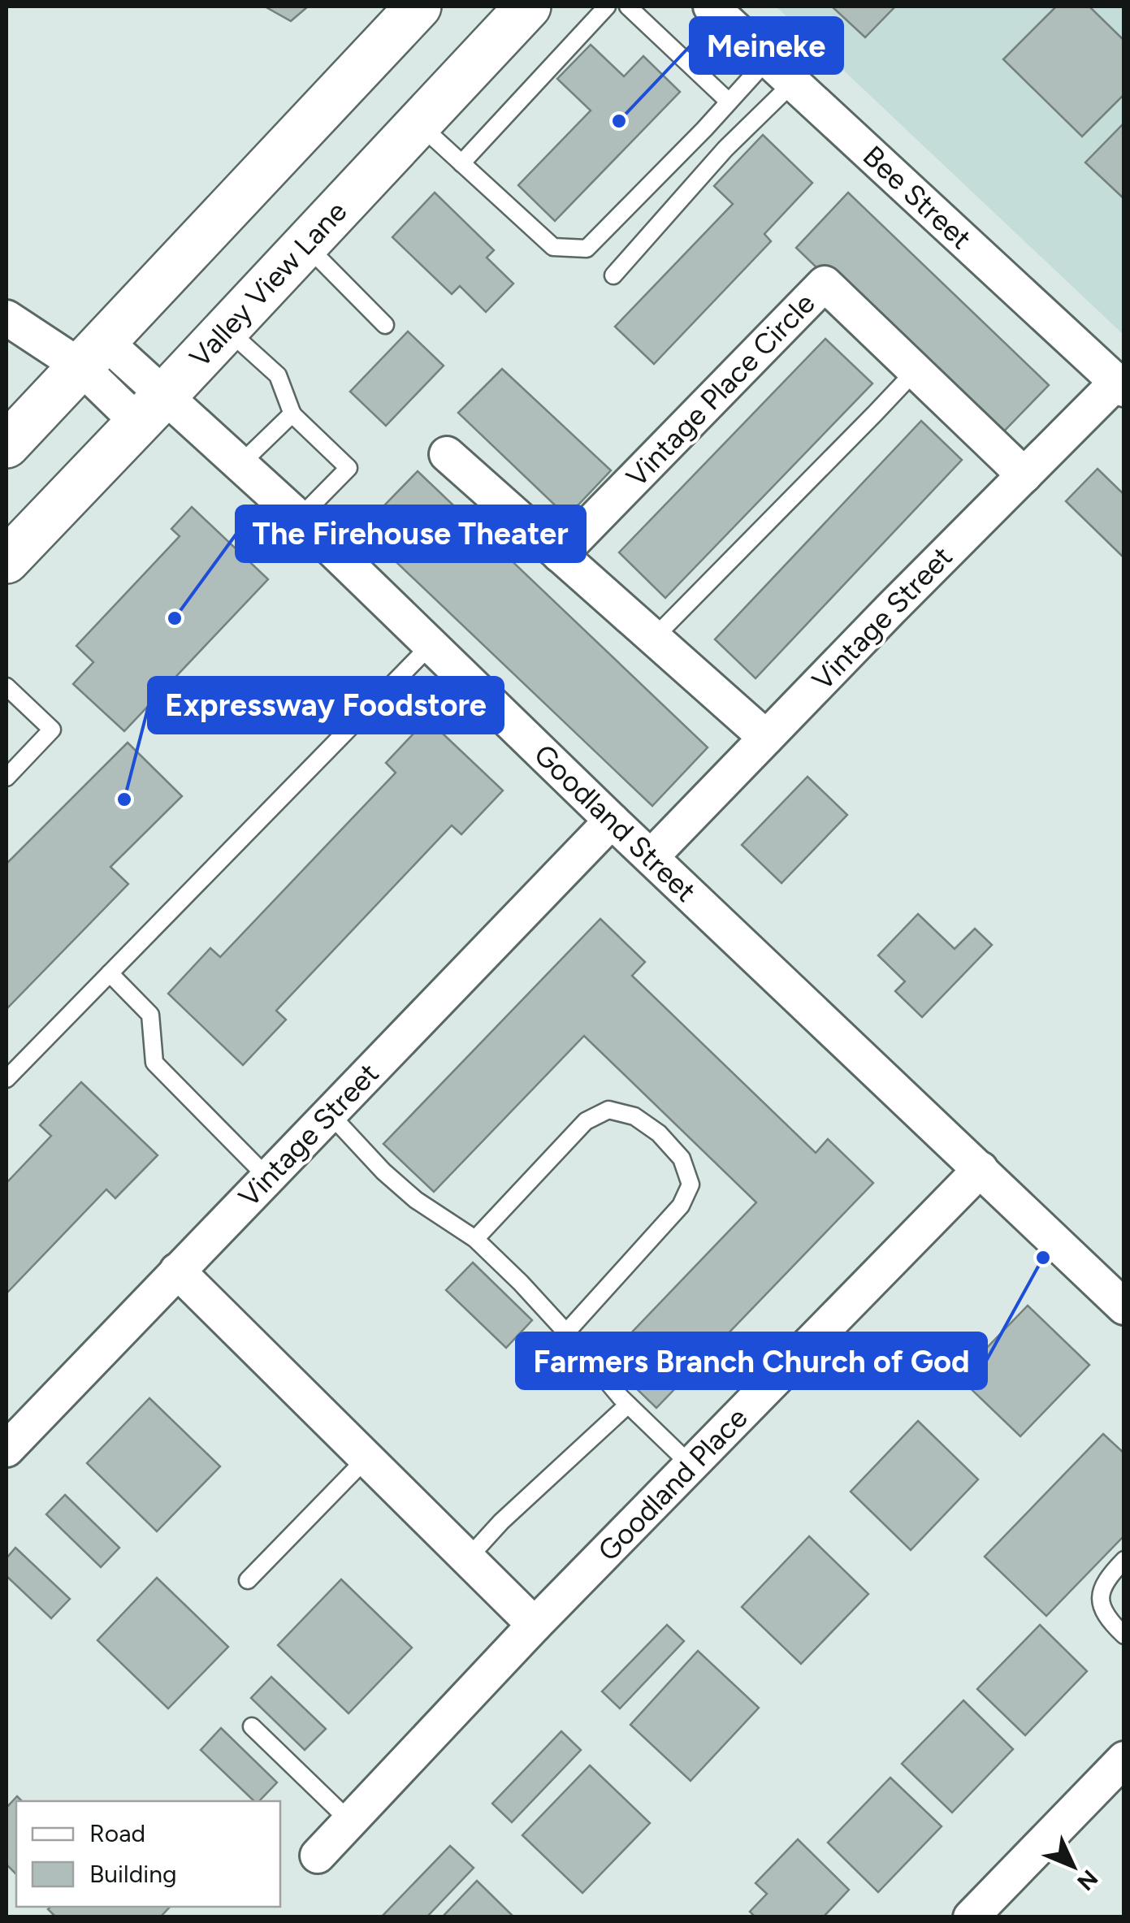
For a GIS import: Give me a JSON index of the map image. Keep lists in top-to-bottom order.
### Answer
{
  "streets": {
    "main road": ["Valley View Lane"],
    "street": [
      "Bee Street",
      "Vintage Place Circle",
      "Vintage Street",
      "Goodland Street",
      "Goodland Place"
    ]
  },
  "crossings": [
    ["Bee Street", "Vintage Street"],
    ["Valley View Lane", "Goodland Street"],
    ["Vintage Place Circle", "Vintage Street"],
    ["Vintage Street", "Goodland Street"],
    ["Goodland Street", "Goodland Place"]
  ],
  "places": [
    "Meineke",
    "The Firehouse Theater",
    "Expressway Foodstore",
    "Farmers Branch Church of God"
  ],
  "legend": ["Road", "Building"],
  "north": "bottom right"
}
